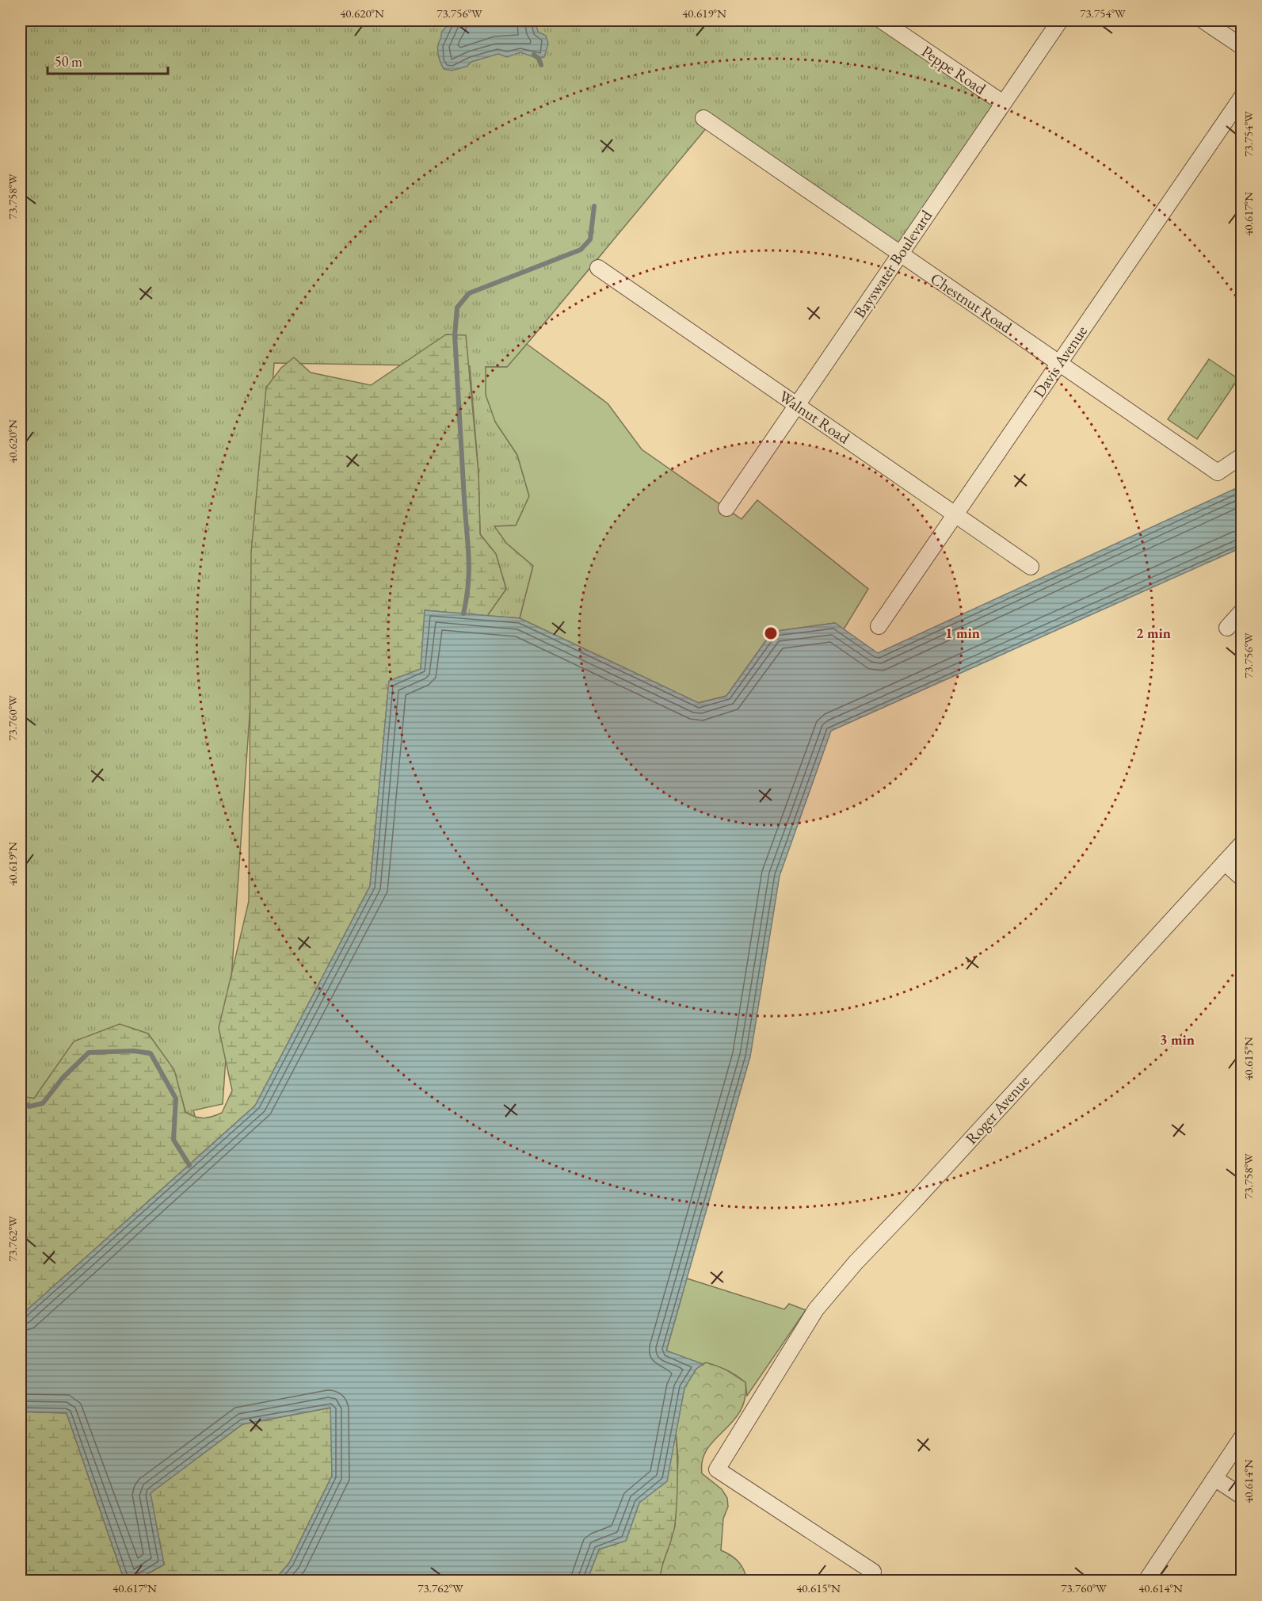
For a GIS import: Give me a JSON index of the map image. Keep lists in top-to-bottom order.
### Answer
{
  "streets": {
    "street": [
      "Peppe Road",
      "Bayswater Boulevard",
      "Chestnut Road",
      "Davis Avenue",
      "Walnut Road",
      "Roger Avenue"
    ]
  },
  "crossings": [
    ["Peppe Road", "Bayswater Boulevard"],
    ["Bayswater Boulevard", "Chestnut Road"],
    ["Bayswater Boulevard", "Walnut Road"],
    ["Chestnut Road", "Davis Avenue"],
    ["Davis Avenue", "Walnut Road"]
  ],
  "scale_bar": "50 m",
  "coordinates": [
    "40.620°N",
    "73.756°W",
    "40.619°N",
    "73.754°W",
    "73.758°W",
    "40.617°N",
    "73.760°W",
    "40.615°N",
    "73.762°W",
    "40.614°N"
  ],
  "rings": ["1 min", "2 min", "3 min"]
}
